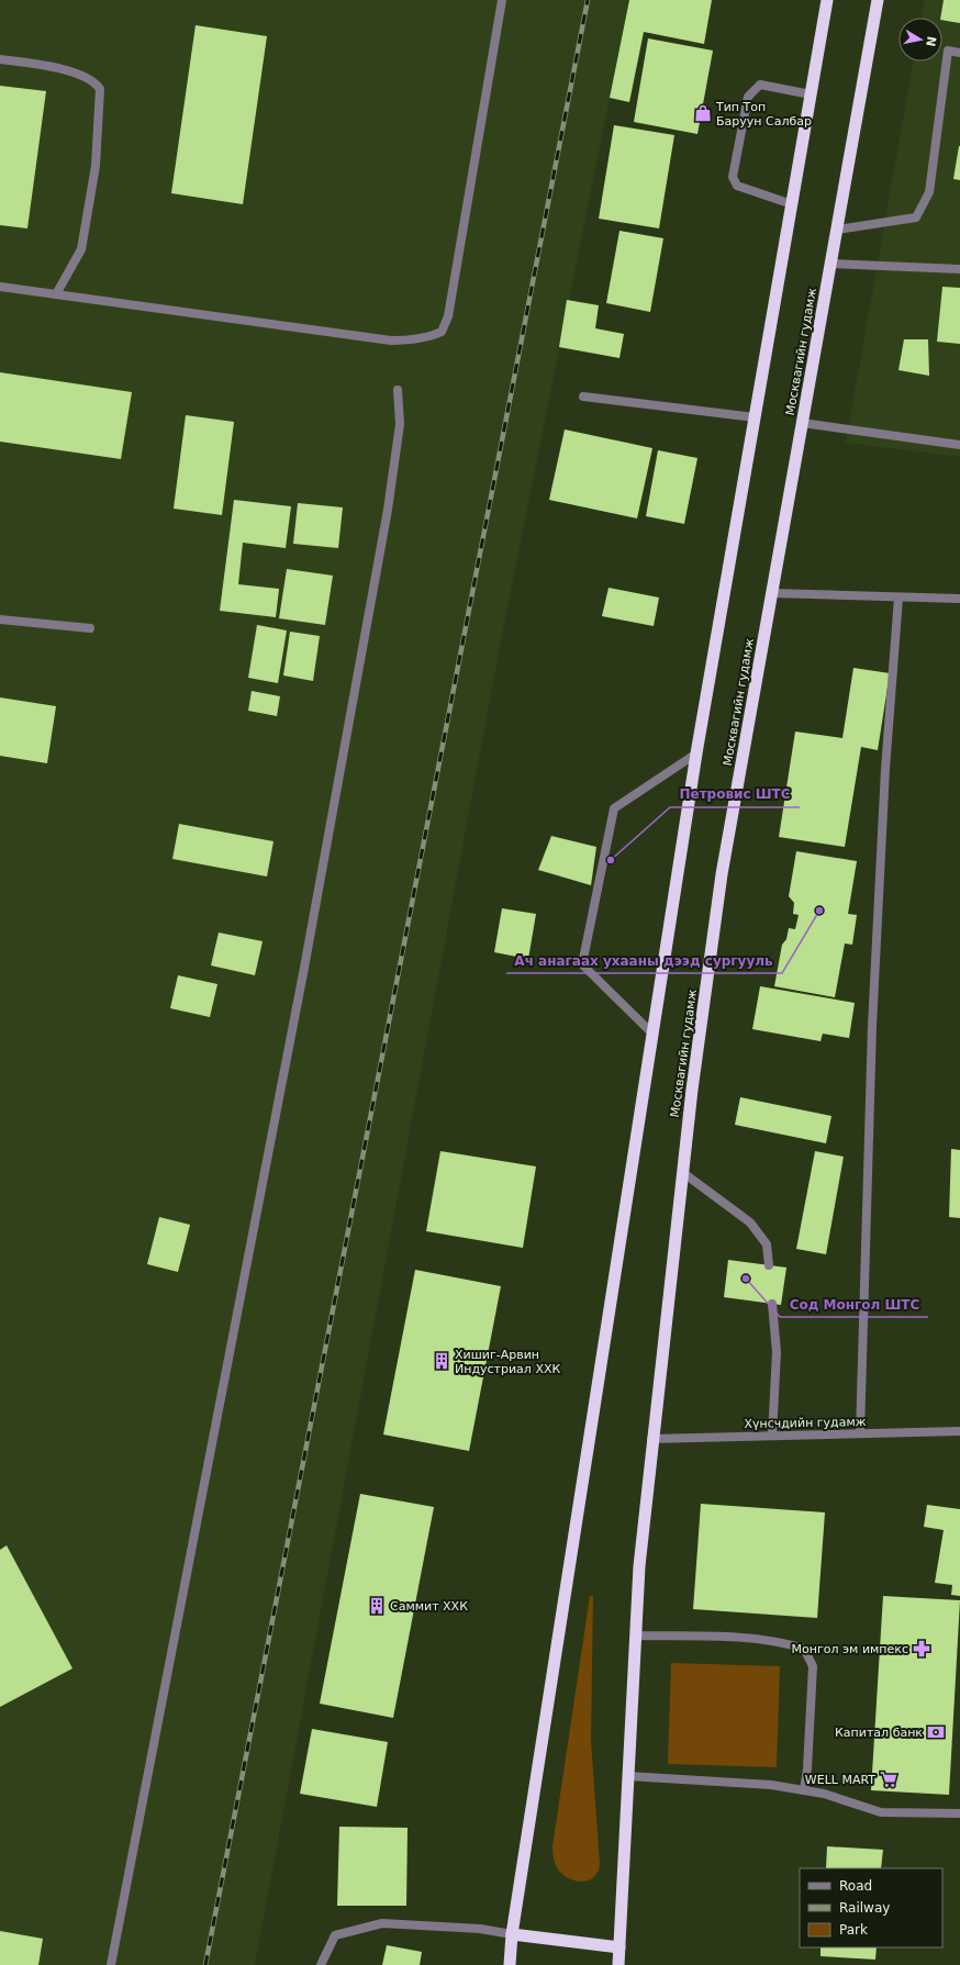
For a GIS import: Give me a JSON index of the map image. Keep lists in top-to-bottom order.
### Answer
{
  "streets": {
    "highway": ["Москвагийн гудамж"],
    "street": ["Хүнсчдийн гудамж"]
  },
  "crossings": [
    ["Москвагийн гудамж", "Хүнсчдийн гудамж"]
  ],
  "places": {
    "shop": ["Тип Топ Баруун Салбар"],
    "other": ["Петровис ШТС", "Ач анагаах ухааны дээд сургууль", "Сод Монгол ШТС"],
    "building": ["Хишиг-Арвин Индустриал ХХК", "Саммит ХХК"],
    "pharmacy": ["Монгол эм импекс"],
    "bank": ["Капитал банк"],
    "supermarket": ["WELL MART"]
  },
  "legend": ["Road", "Railway", "Park"],
  "north": "right"
}
